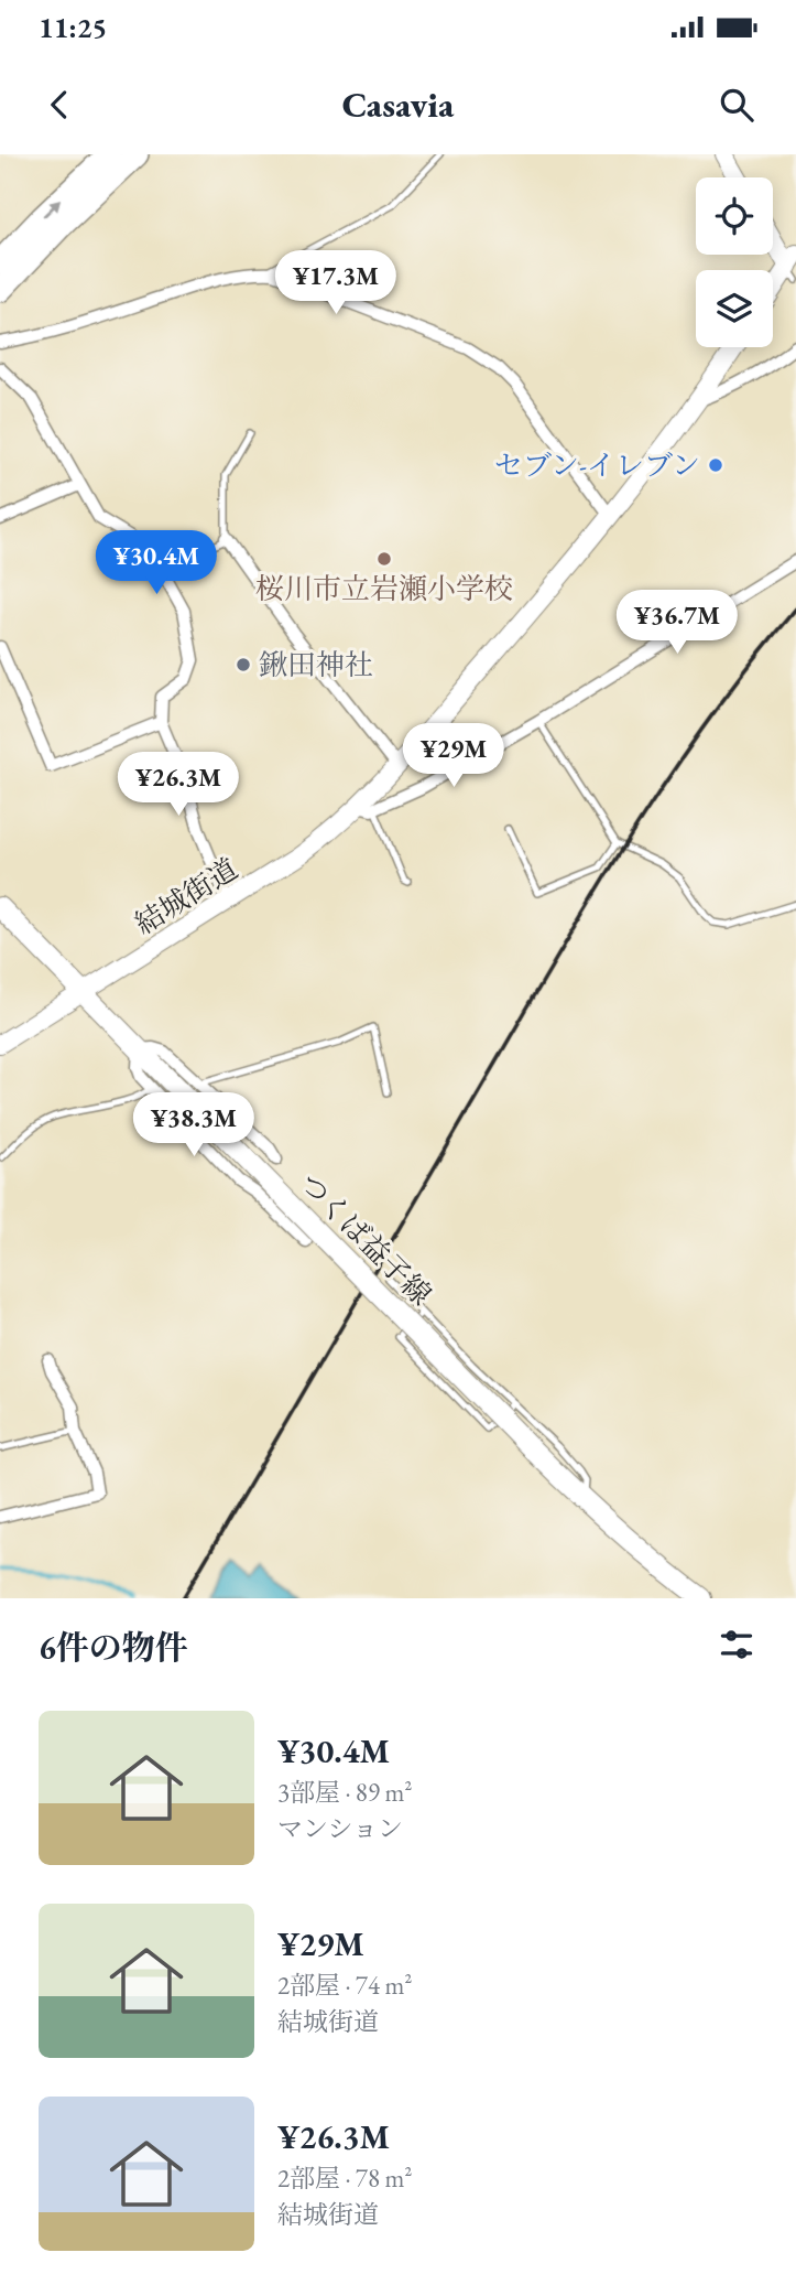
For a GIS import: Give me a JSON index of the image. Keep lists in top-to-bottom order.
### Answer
{
  "streets": {
    "main road": ["つくば益子線"],
    "street": ["結城街道"]
  },
  "crossings": [
    ["結城街道", "つくば益子線"]
  ],
  "places": ["セブン-イレブン", "桜川市立岩瀬小学校", "鍬田神社"],
  "page": {
    "status": "11:25",
    "header": "Casavia",
    "price": [
      "¥17.3M",
      "¥30.4M",
      "¥36.7M",
      "¥29M",
      "¥26.3M",
      "¥38.3M"
    ],
    "heading": "6件の物件",
    "list": [
      {
        "name": "¥30.4M",
        "note": "3部屋 · 89 m² · マンション"
      },
      {
        "name": "¥29M",
        "note": "2部屋 · 74 m² · 結城街道"
      },
      {
        "name": "¥26.3M",
        "note": "2部屋 · 78 m² · 結城街道"
      }
    ]
  }
}
